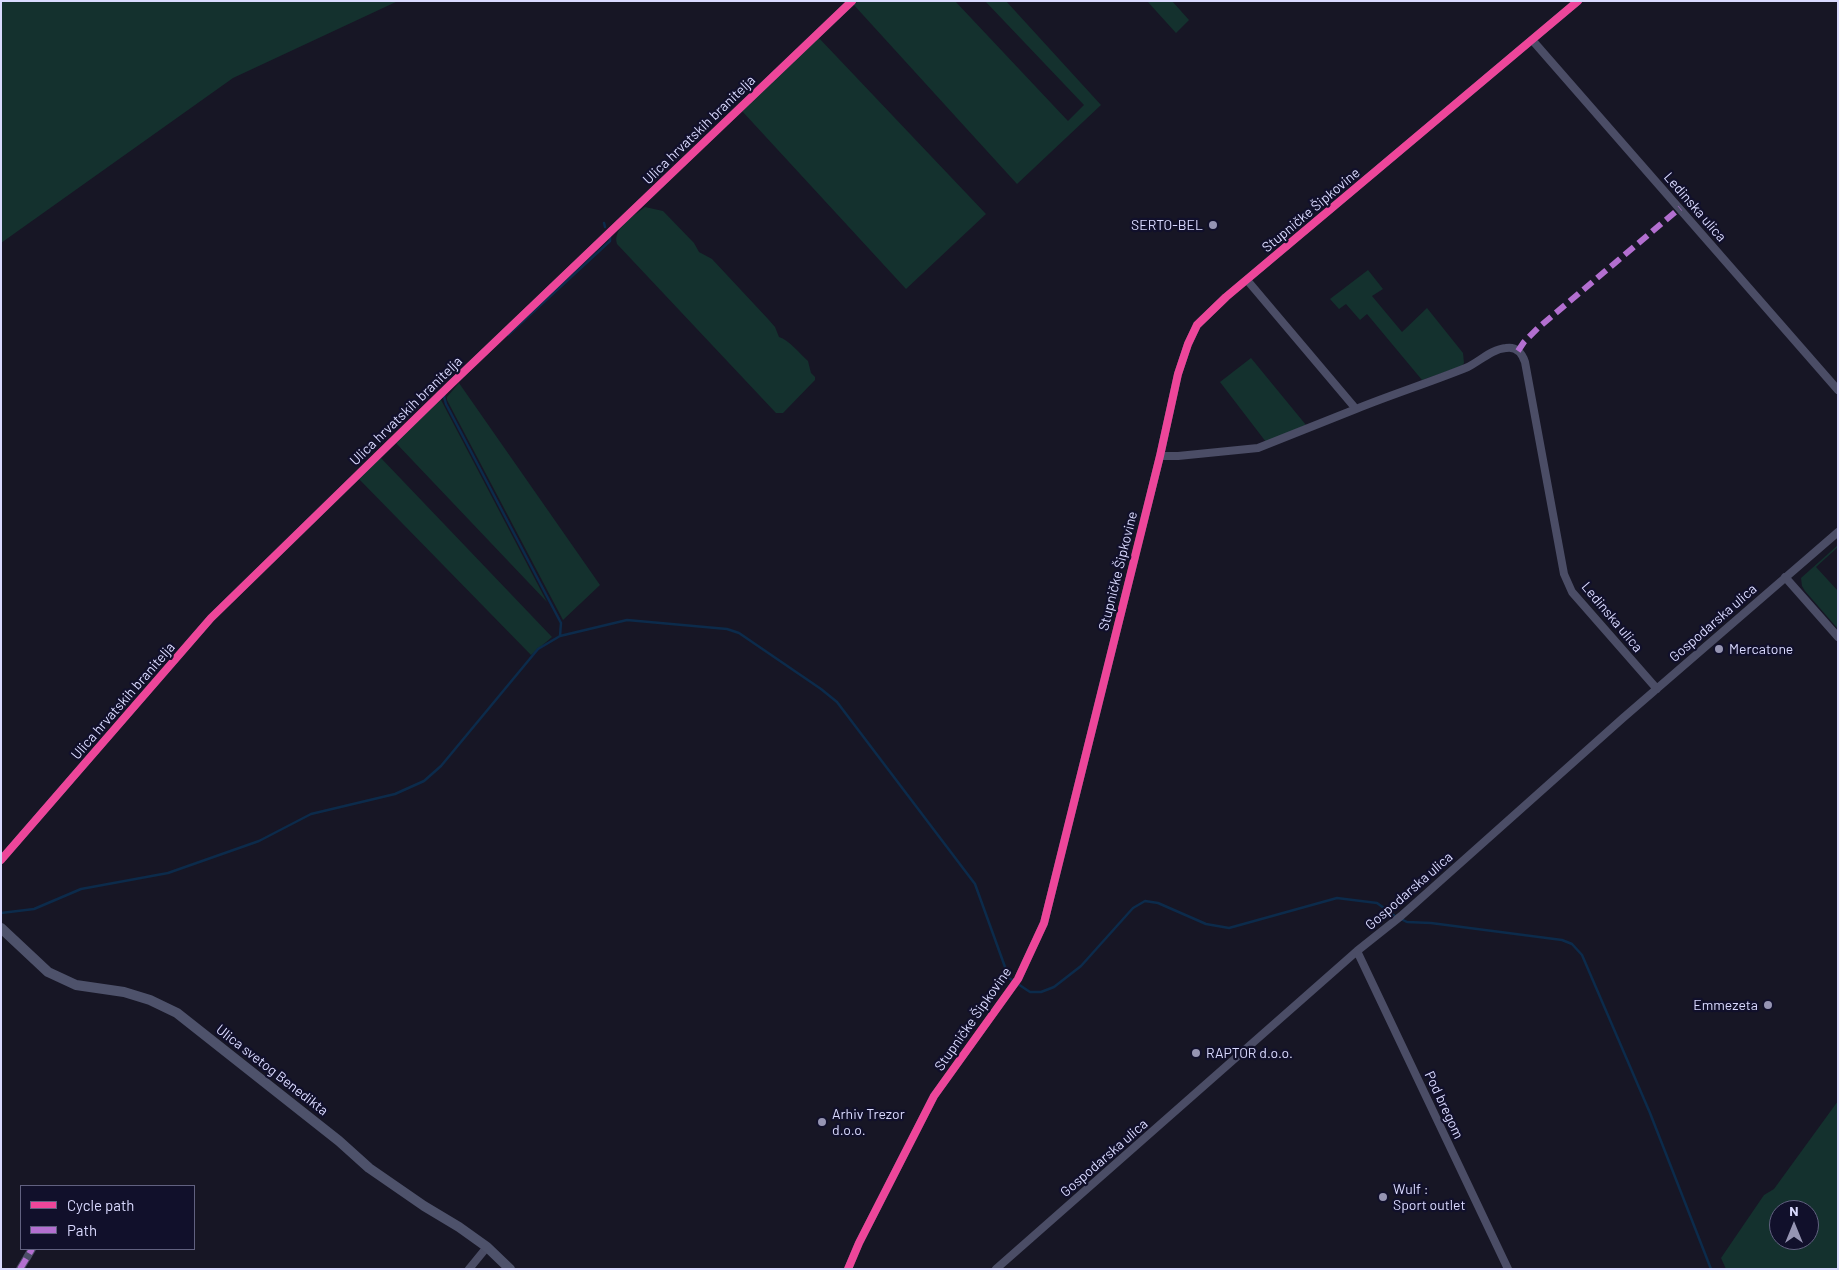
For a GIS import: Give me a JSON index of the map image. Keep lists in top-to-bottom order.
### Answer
{
  "streets": {
    "main road": ["Ulica svetog Benedikta"],
    "street": [
      "Ulica hrvatskih branitelja",
      "Ledinska ulica",
      "Stupničke Šipkovine",
      "Gospodarska ulica",
      "Pod bregom"
    ]
  },
  "crossings": [
    ["Ledinska ulica", "Stupničke Šipkovine"],
    ["Ledinska ulica", "Gospodarska ulica"],
    ["Gospodarska ulica", "Pod bregom"]
  ],
  "places": [
    "SERTO-BEL",
    "Mercatone",
    "Emmezeta",
    "RAPTOR d.o.o.",
    "Arhiv Trezor d.o.o.",
    "Wulf : Sport outlet"
  ],
  "legend": ["Cycle path", "Path"],
  "north": "top"
}
